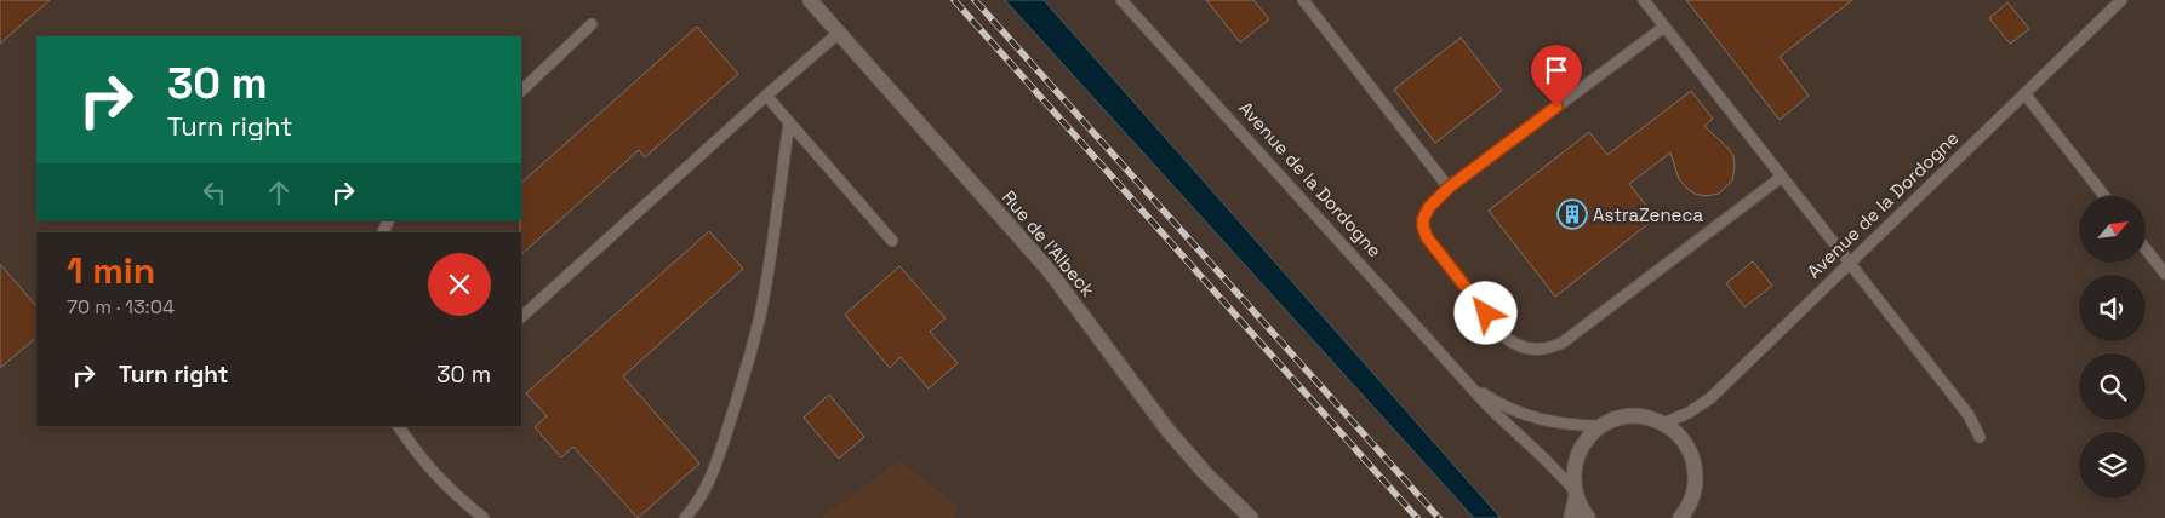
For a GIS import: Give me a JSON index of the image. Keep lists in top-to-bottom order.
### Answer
{
  "streets": {
    "street": ["Rue de l'Albeck"],
    "lane": ["Avenue de la Dordogne"]
  },
  "places": {
    "building": ["AstraZeneca"]
  },
  "north": "top right",
  "page": {
    "turn": ["30 m", "Turn right"],
    "heading": ["1 min", "70 m · 13:04"],
    "list": [
      {
        "name": "Turn right",
        "value": "30 m"
      }
    ]
  }
}
